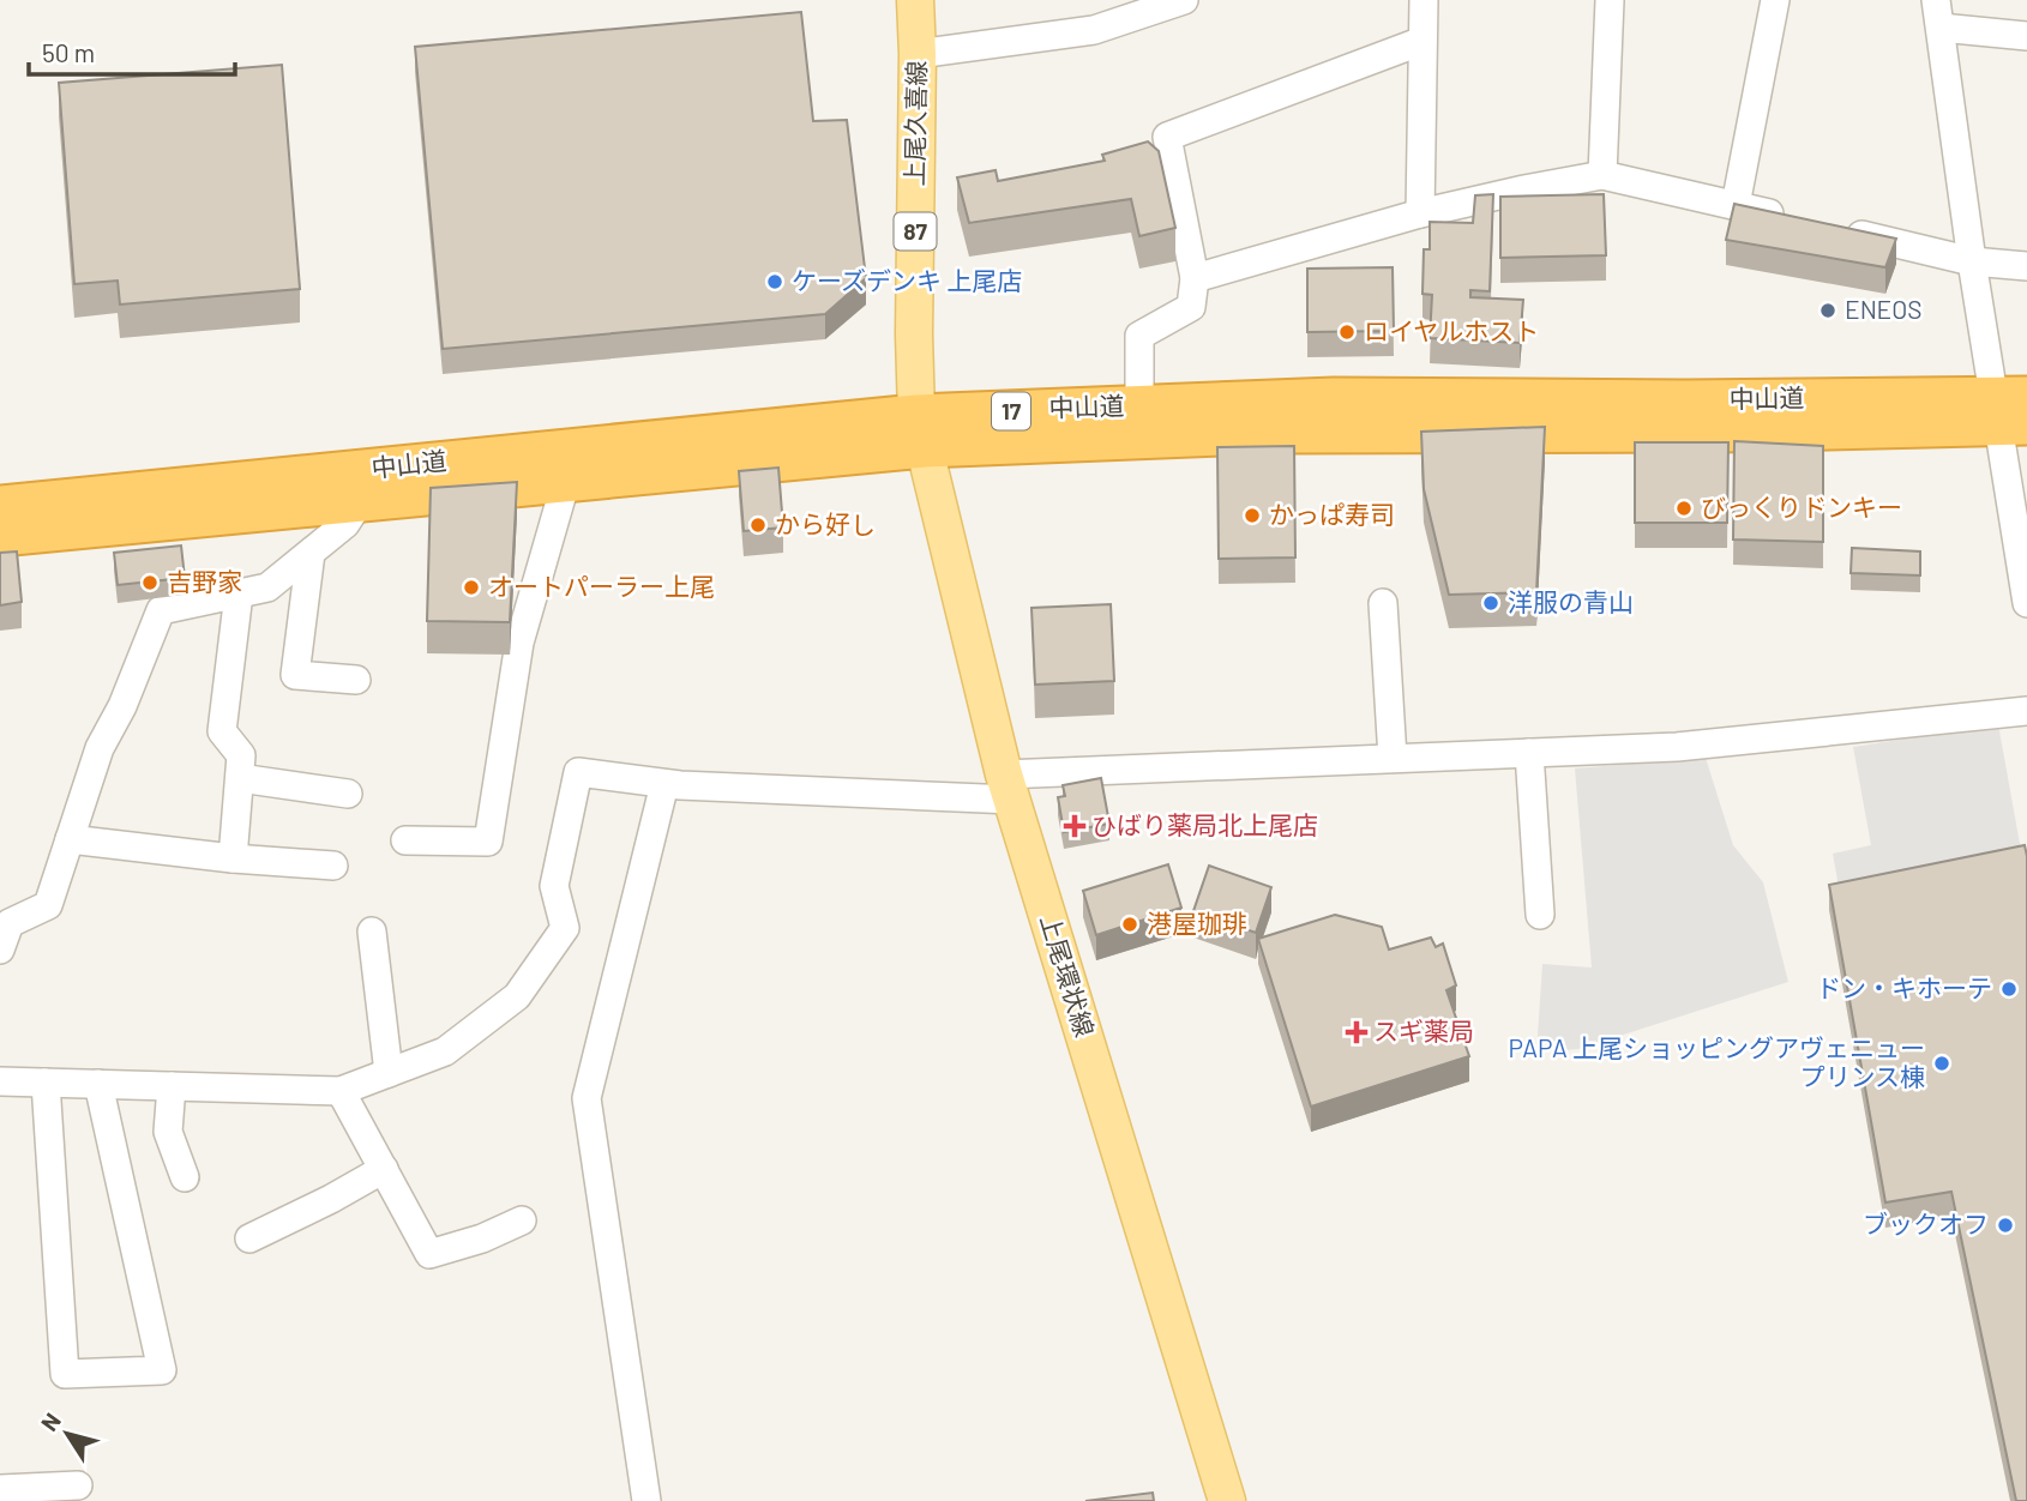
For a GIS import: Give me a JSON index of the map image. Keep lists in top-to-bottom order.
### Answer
{
  "streets": {
    "highway": ["中山道", "17"],
    "main road": ["上尾久喜線", "87", "上尾環状線"]
  },
  "crossings": [
    ["上尾久喜線", "中山道"],
    ["上尾久喜線", "上尾環状線"],
    ["中山道", "上尾環状線"]
  ],
  "places": {
    "other": [
      "ケーズデンキ 上尾店",
      "ENEOS",
      "ロイヤルホスト",
      "びっくりドンキー",
      "かっぱ寿司",
      "から好し",
      "吉野家",
      "オートパーラー上尾",
      "洋服の青山",
      "港屋珈琲",
      "ドン・キホーテ",
      "PAPA 上尾ショッピングアヴェニュー プリンス棟",
      "ブックオフ"
    ],
    "health": ["ひばり薬局北上尾店", "スギ薬局"]
  },
  "scale_bar": "50 m",
  "north": "top left"
}
